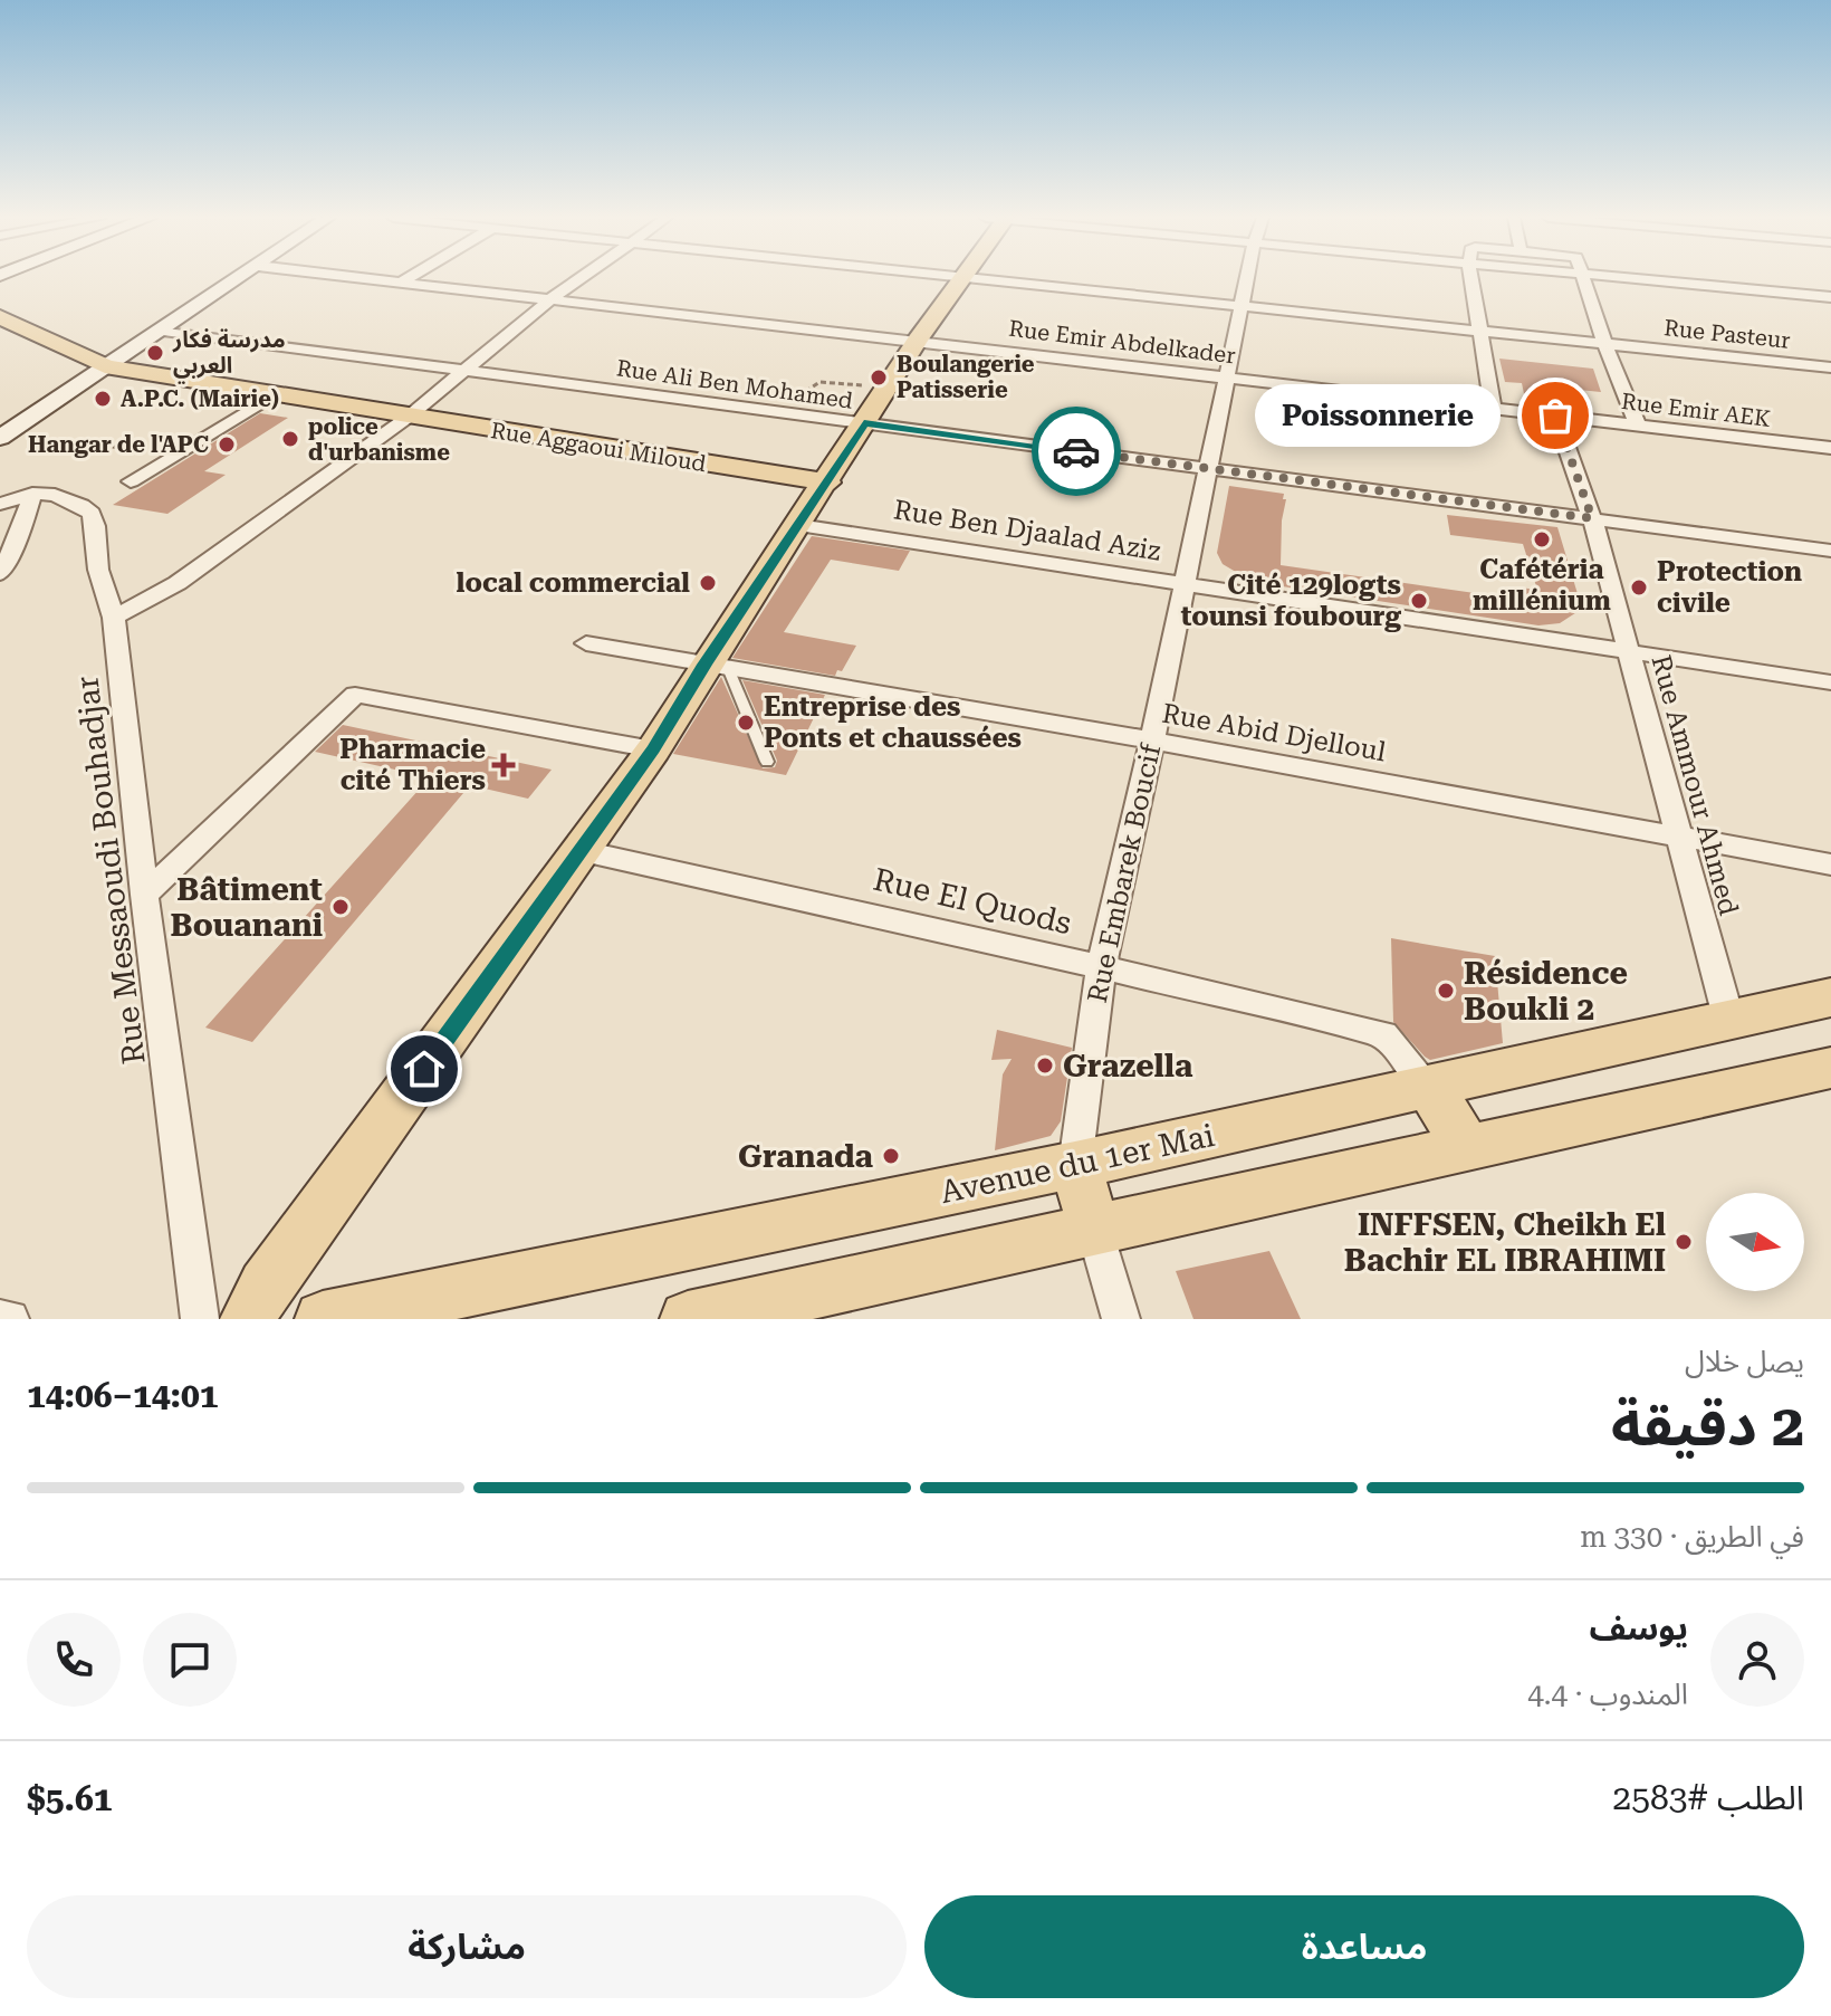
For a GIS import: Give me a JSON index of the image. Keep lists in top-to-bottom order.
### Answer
{
  "streets": {
    "main road": ["Rue Aggaoui Miloud", "Avenue du 1er Mai"],
    "street": [
      "Rue Pasteur",
      "Rue Emir Abdelkader",
      "Rue Ali Ben Mohamed",
      "Rue Emir AEK",
      "Rue Ben Djaalad Aziz",
      "Rue Abid Djelloul",
      "Rue Ammour Ahmed",
      "Rue Messaoudi Bouhadjar",
      "Rue Embarek Boucif",
      "Rue El Quods"
    ]
  },
  "crossings": [
    ["Rue Pasteur", "Rue Embarek Boucif"],
    ["Rue Emir Abdelkader", "Rue Emir AEK"],
    ["Rue Emir Abdelkader", "Rue Ammour Ahmed"],
    ["Rue Emir Abdelkader", "Rue Embarek Boucif"],
    ["Rue Ali Ben Mohamed", "Rue Ammour Ahmed"],
    ["Rue Ali Ben Mohamed", "Rue Embarek Boucif"],
    ["Rue Emir AEK", "Rue Ammour Ahmed"],
    ["Rue Ben Djaalad Aziz", "Rue Ammour Ahmed"],
    ["Rue Ben Djaalad Aziz", "Rue Embarek Boucif"],
    ["Rue Abid Djelloul", "Rue Ammour Ahmed"],
    ["Rue Abid Djelloul", "Rue Embarek Boucif"],
    ["Rue Ammour Ahmed", "Avenue du 1er Mai"],
    ["Rue Embarek Boucif", "Rue El Quods"],
    ["Rue Embarek Boucif", "Avenue du 1er Mai"],
    ["Rue El Quods", "Avenue du 1er Mai"]
  ],
  "places": {
    "other": [
      "مدرسة فكار العربي",
      "Boulangerie Patisserie",
      "A.P.C. (Mairie)",
      "Poissonnerie",
      "police d'urbanisme",
      "Hangar de l'APC",
      "Cafétéria millénium",
      "local commercial",
      "Protection civile",
      "Cité 129logts tounsi foubourg",
      "Entreprise des Ponts et chaussées",
      "Bâtiment Bouanani",
      "Résidence Boukli 2",
      "Grazella",
      "Granada",
      "INFFSEN, Cheikh El Bachir EL IBRAHIMI"
    ],
    "health": ["Pharmacie cité Thiers"]
  },
  "north": "right",
  "page": {
    "bubble": "Poissonnerie",
    "heading": ["2 دقيقة", "يصل خلال", "14:01–14:06"],
    "panel": [
      "يوسف",
      "المندوب · 4.4",
      "الطلب #2583",
      "$5.61"
    ],
    "bar": "في الطريق · 330 m",
    "buttons": ["مساعدة", "مشاركة"]
  }
}
